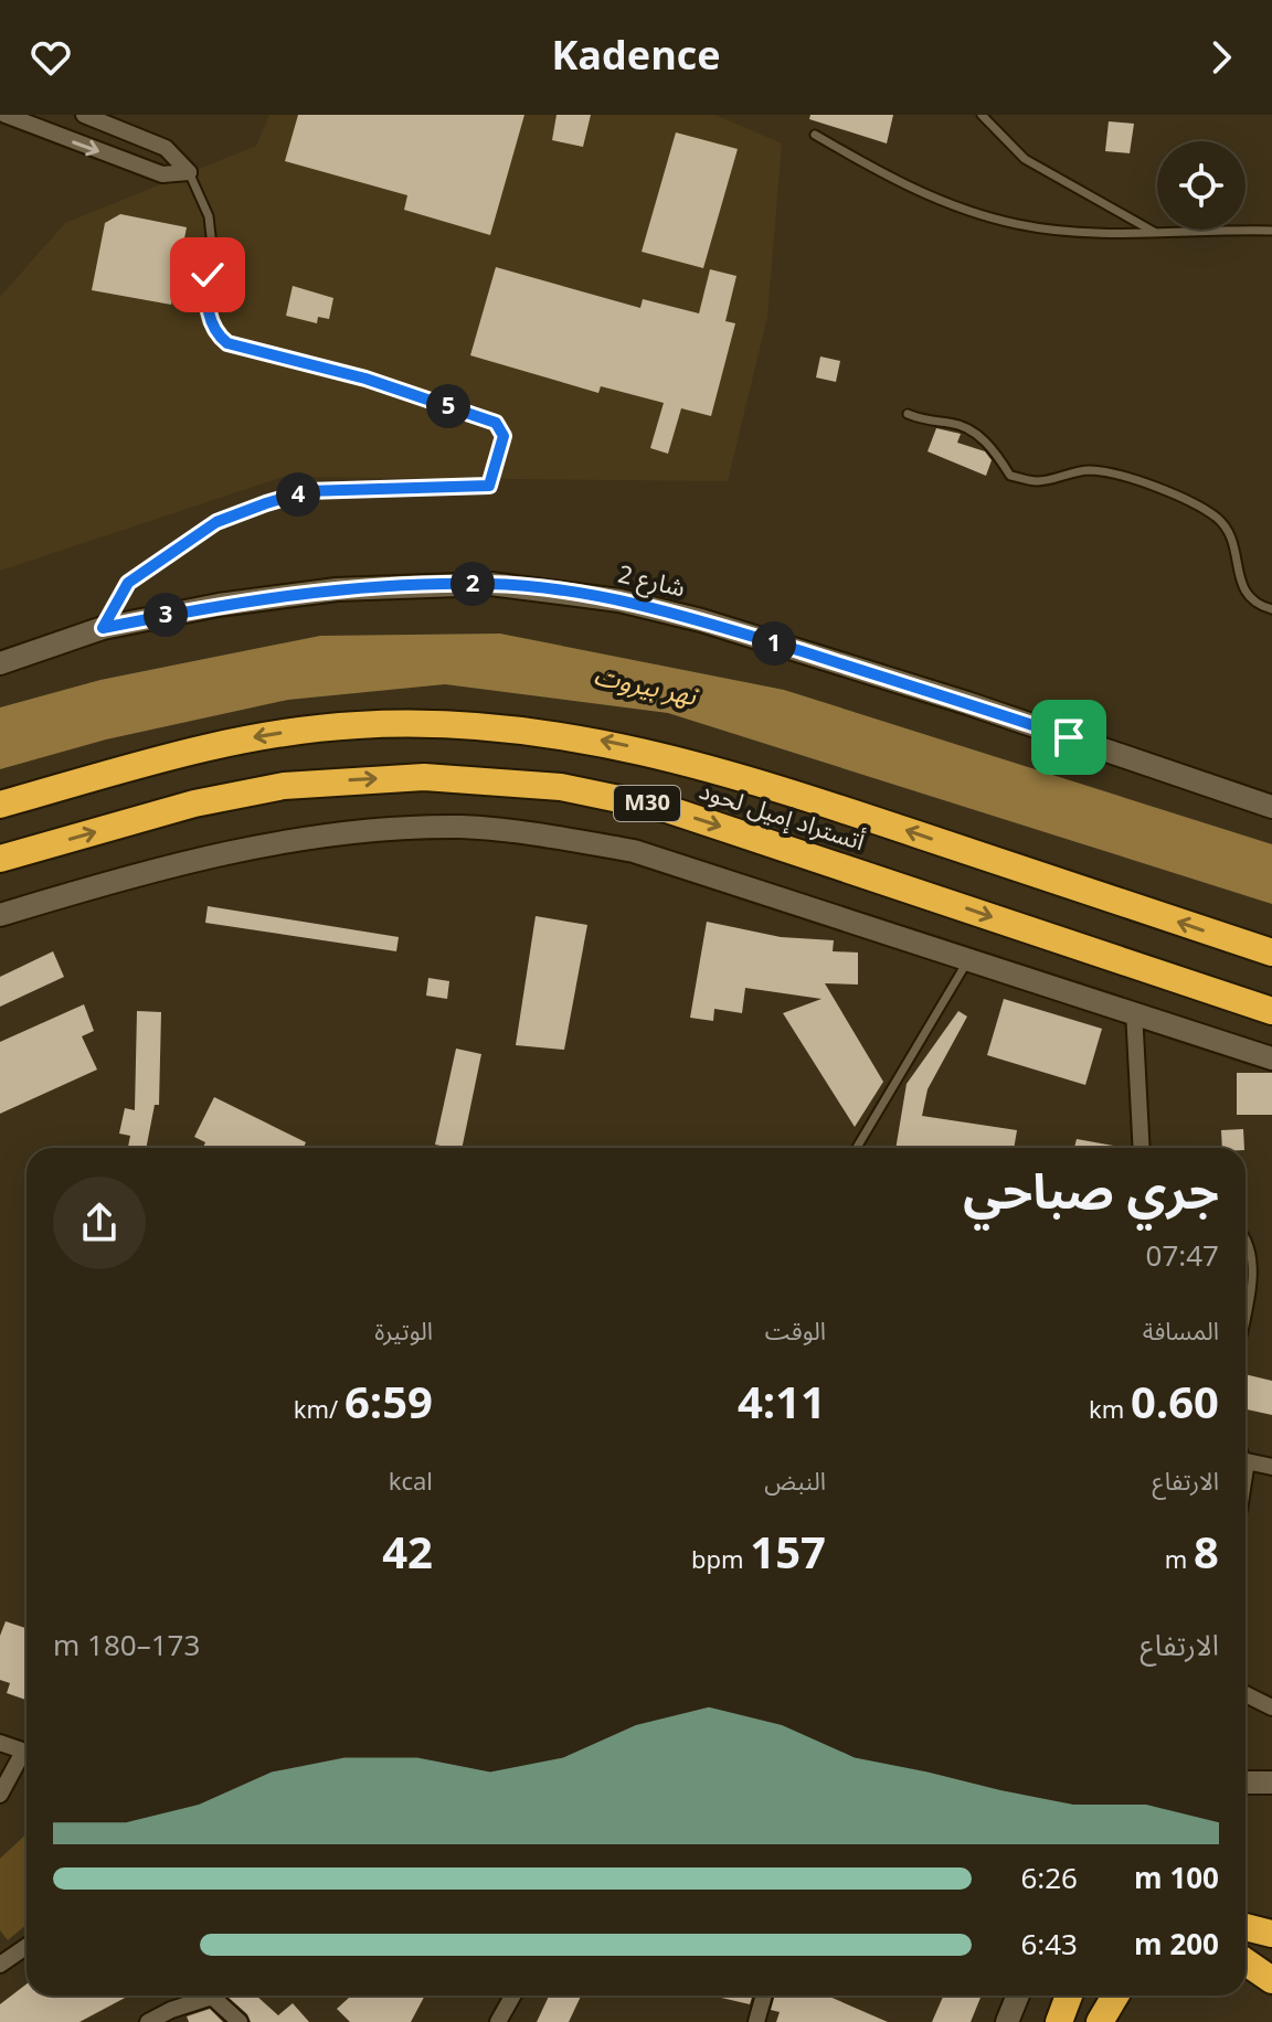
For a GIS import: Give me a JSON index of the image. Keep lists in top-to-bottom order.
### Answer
{
  "streets": {
    "highway": ["M30", "أتستراد إميل لحود"],
    "street": ["شارع 2"]
  },
  "water": ["نهر بيروت"],
  "page": {
    "header": "Kadence",
    "pins": [
      "5",
      "4",
      "2",
      "3",
      "1"
    ],
    "heading": ["جري صباحي", "07:47"],
    "stats": [
      ["المسافة", "0.60 km"],
      ["الوقت", "4:11"],
      ["الوتيرة", "6:59 /km"],
      ["الارتفاع", "8 m"],
      ["النبض", "157 bpm"],
      ["kcal", "42"]
    ],
    "chart": ["الارتفاع", "173–180 m"],
    "list": [
      {
        "name": "100 m",
        "note": "6:26"
      },
      {
        "name": "200 m",
        "note": "6:43"
      }
    ]
  }
}
